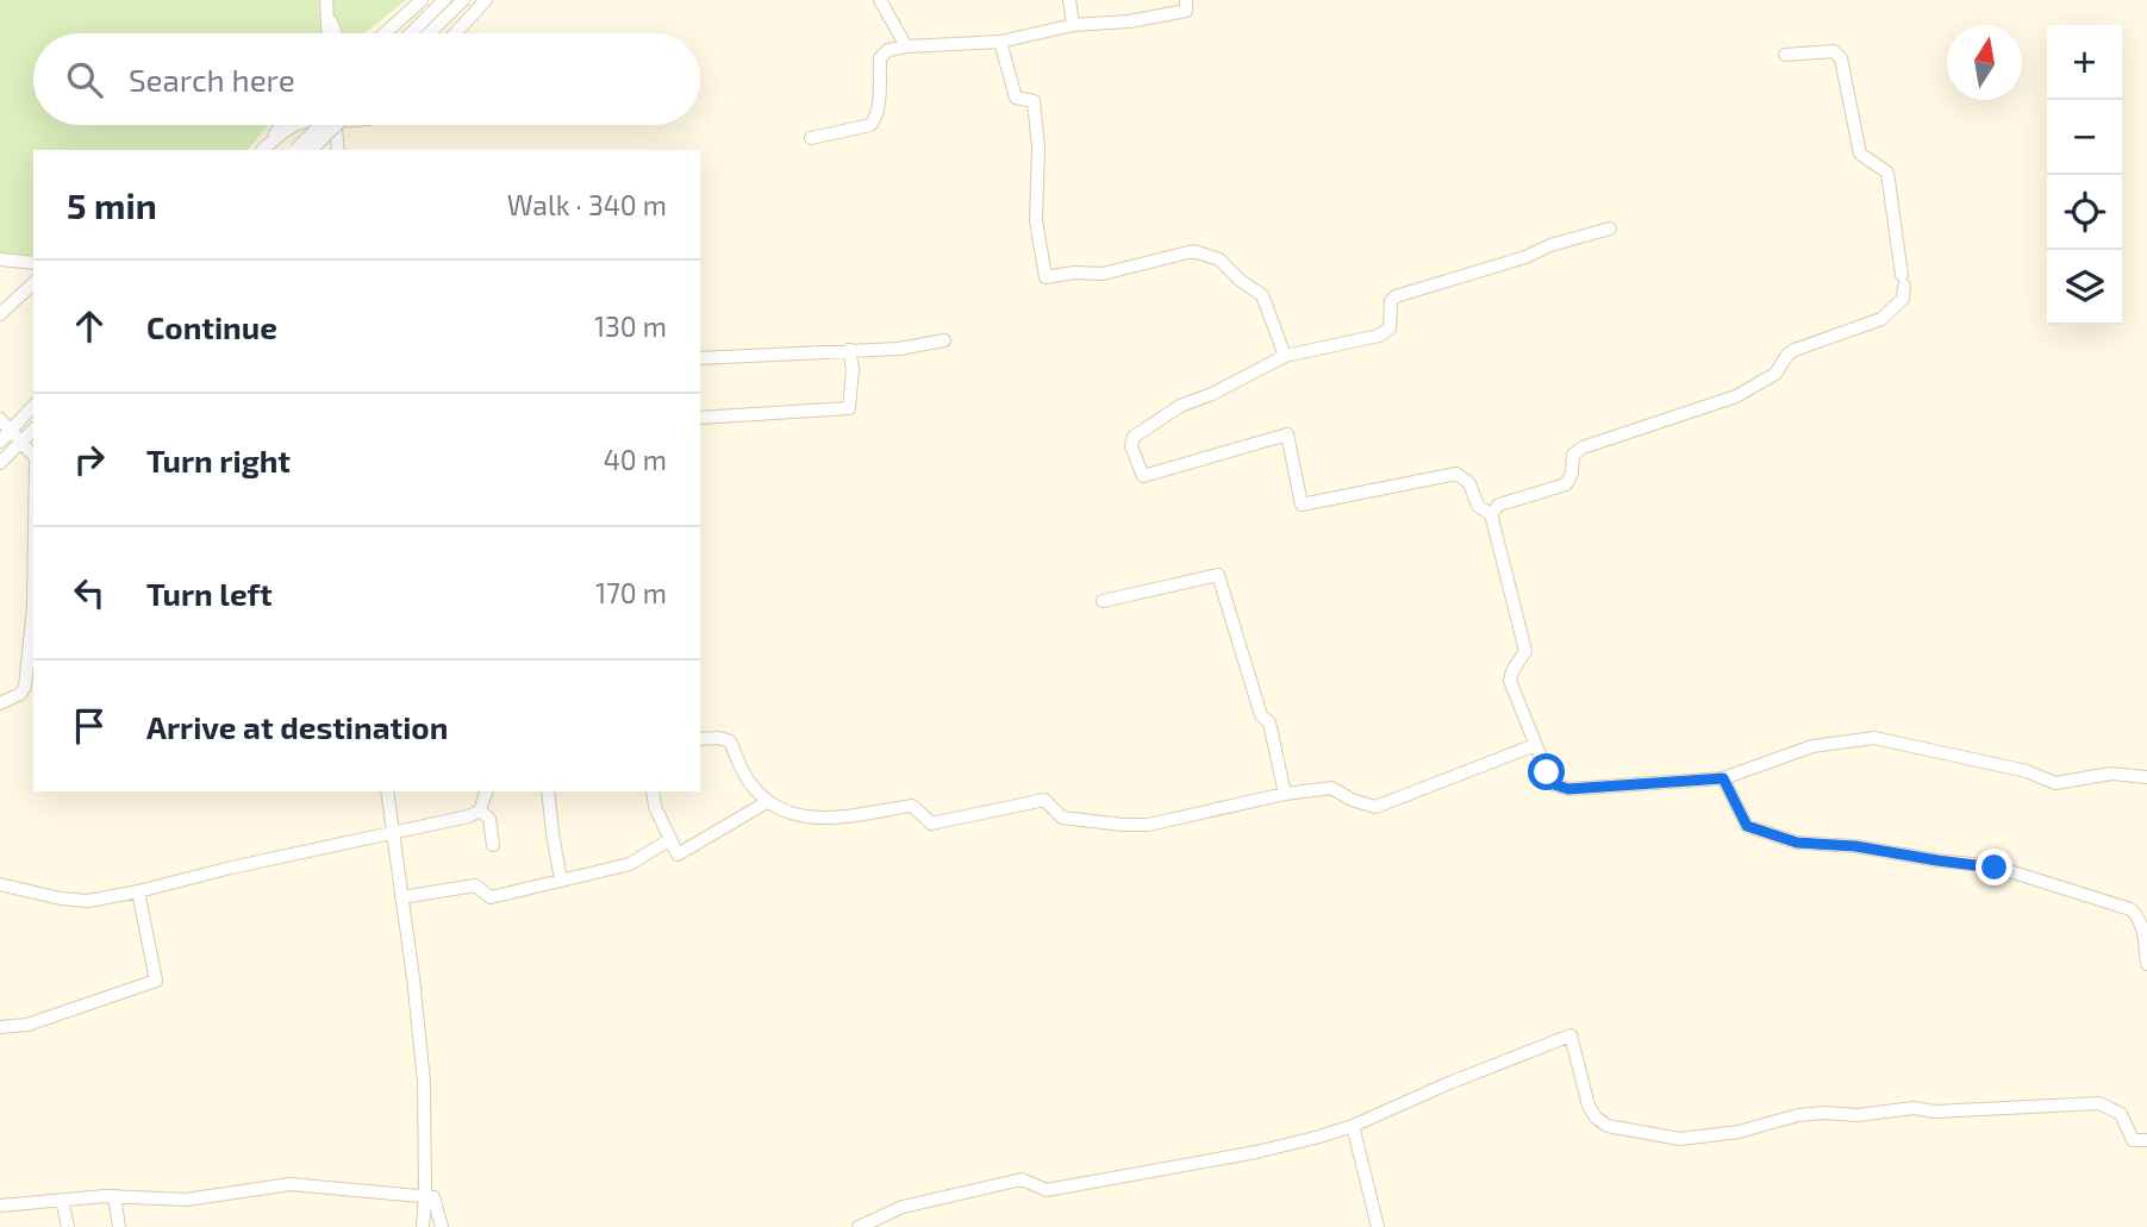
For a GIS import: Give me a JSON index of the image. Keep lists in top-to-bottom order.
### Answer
{
  "north": "top",
  "page": {
    "map_buttons": ["+", "−"],
    "search": "Search here",
    "heading": ["5 min", "Walk · 340 m"],
    "list": [
      ["Continue", "130 m"],
      ["Turn right", "40 m"],
      ["Turn left", "170 m"],
      "Arrive at destination"
    ]
  }
}
